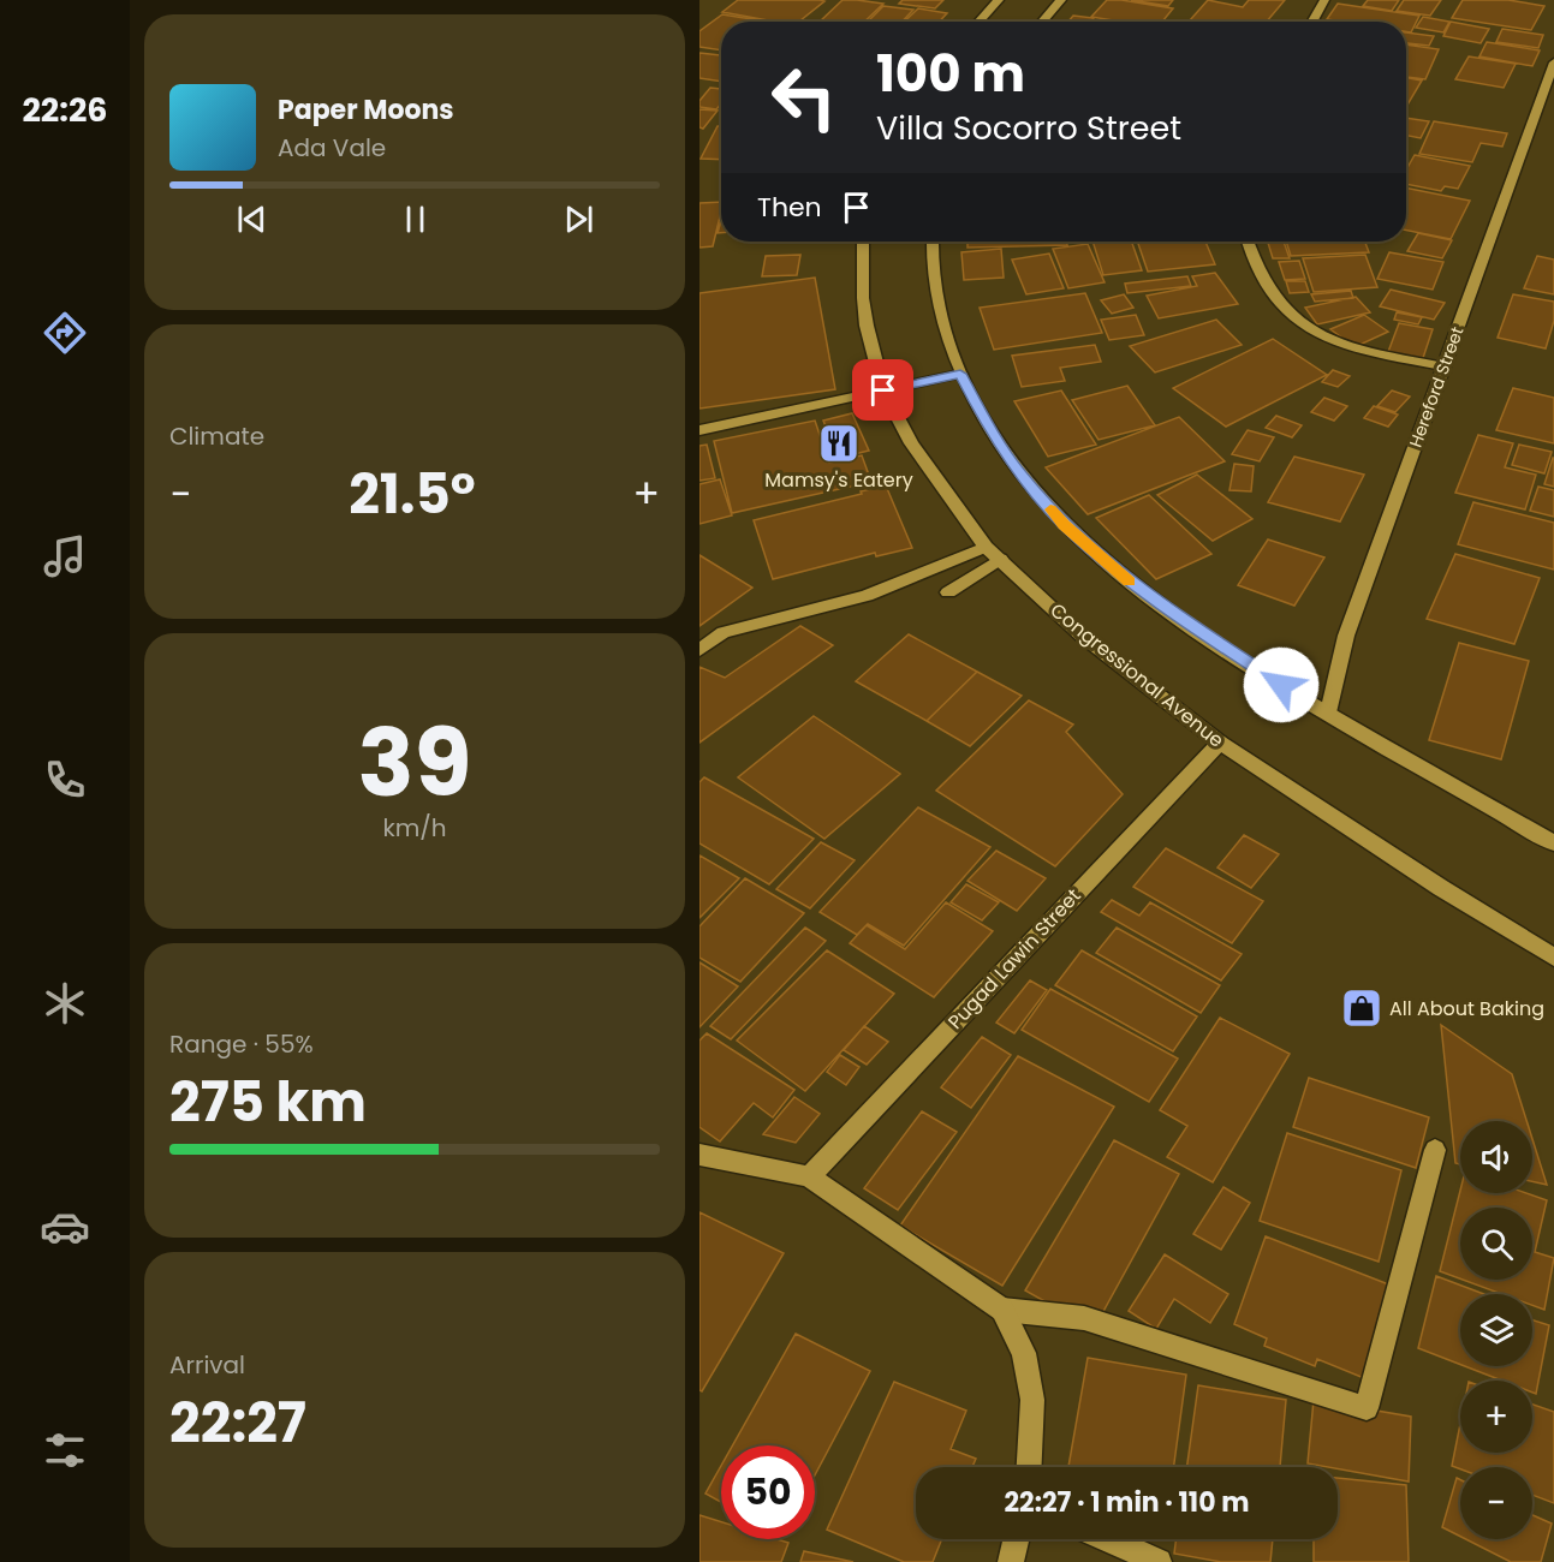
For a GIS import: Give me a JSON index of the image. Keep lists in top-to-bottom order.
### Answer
{
  "streets": {
    "street": ["Hereford Street", "Congressional Avenue", "Pugad Lawin Street"]
  },
  "crossings": [
    ["Congressional Avenue", "Pugad Lawin Street"]
  ],
  "places": {
    "restaurant": ["Mamsy's Eatery"],
    "shop": ["All About Baking"]
  },
  "page": {
    "tabs": "22:26",
    "turn": ["100 m", "Villa Socorro Street"],
    "song": ["Paper Moons", "Ada Vale"],
    "then": "Then",
    "tile": [
      "Climate",
      ["39", "km/h"],
      ["Range · 55%", "275 km"],
      ["Arrival", "22:27"]
    ],
    "heat": ["−", "21.5°", "+"],
    "map_buttons": ["+", "−"],
    "limit": "50",
    "trip": "22:27 · 1 min · 110 m"
  }
}
